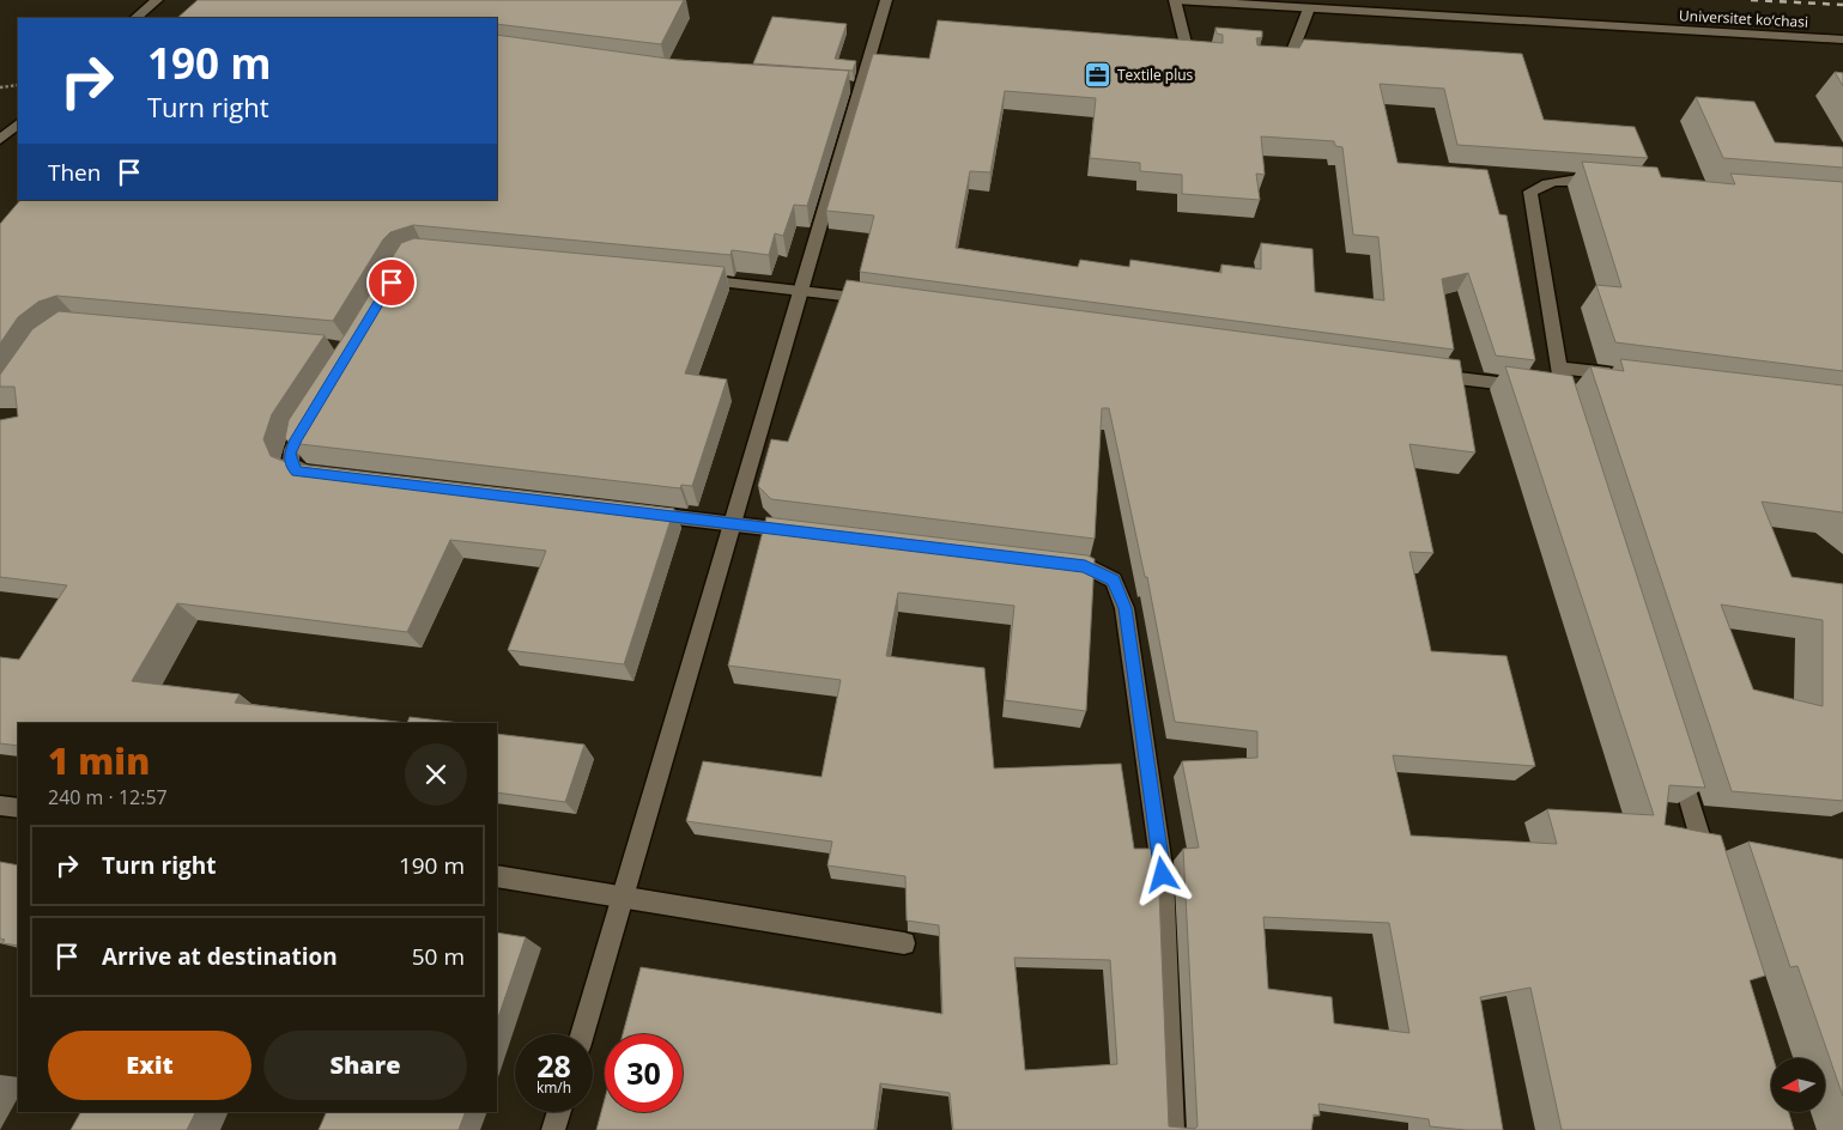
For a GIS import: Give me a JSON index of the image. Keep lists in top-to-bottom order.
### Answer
{
  "streets": {
    "street": ["Universitet kо‘chasi"]
  },
  "places": {
    "office": ["Textile plus"]
  },
  "north": "left",
  "page": {
    "turn": ["190 m", "Turn right"],
    "then": "Then",
    "heading": ["1 min", "240 m · 12:57"],
    "list": [
      {
        "name": "Turn right",
        "value": "190 m"
      },
      {
        "name": "Arrive at destination",
        "value": "50 m"
      }
    ],
    "buttons": ["Exit", "Share"],
    "speed": "28 km/h",
    "limit": "30"
  }
}
